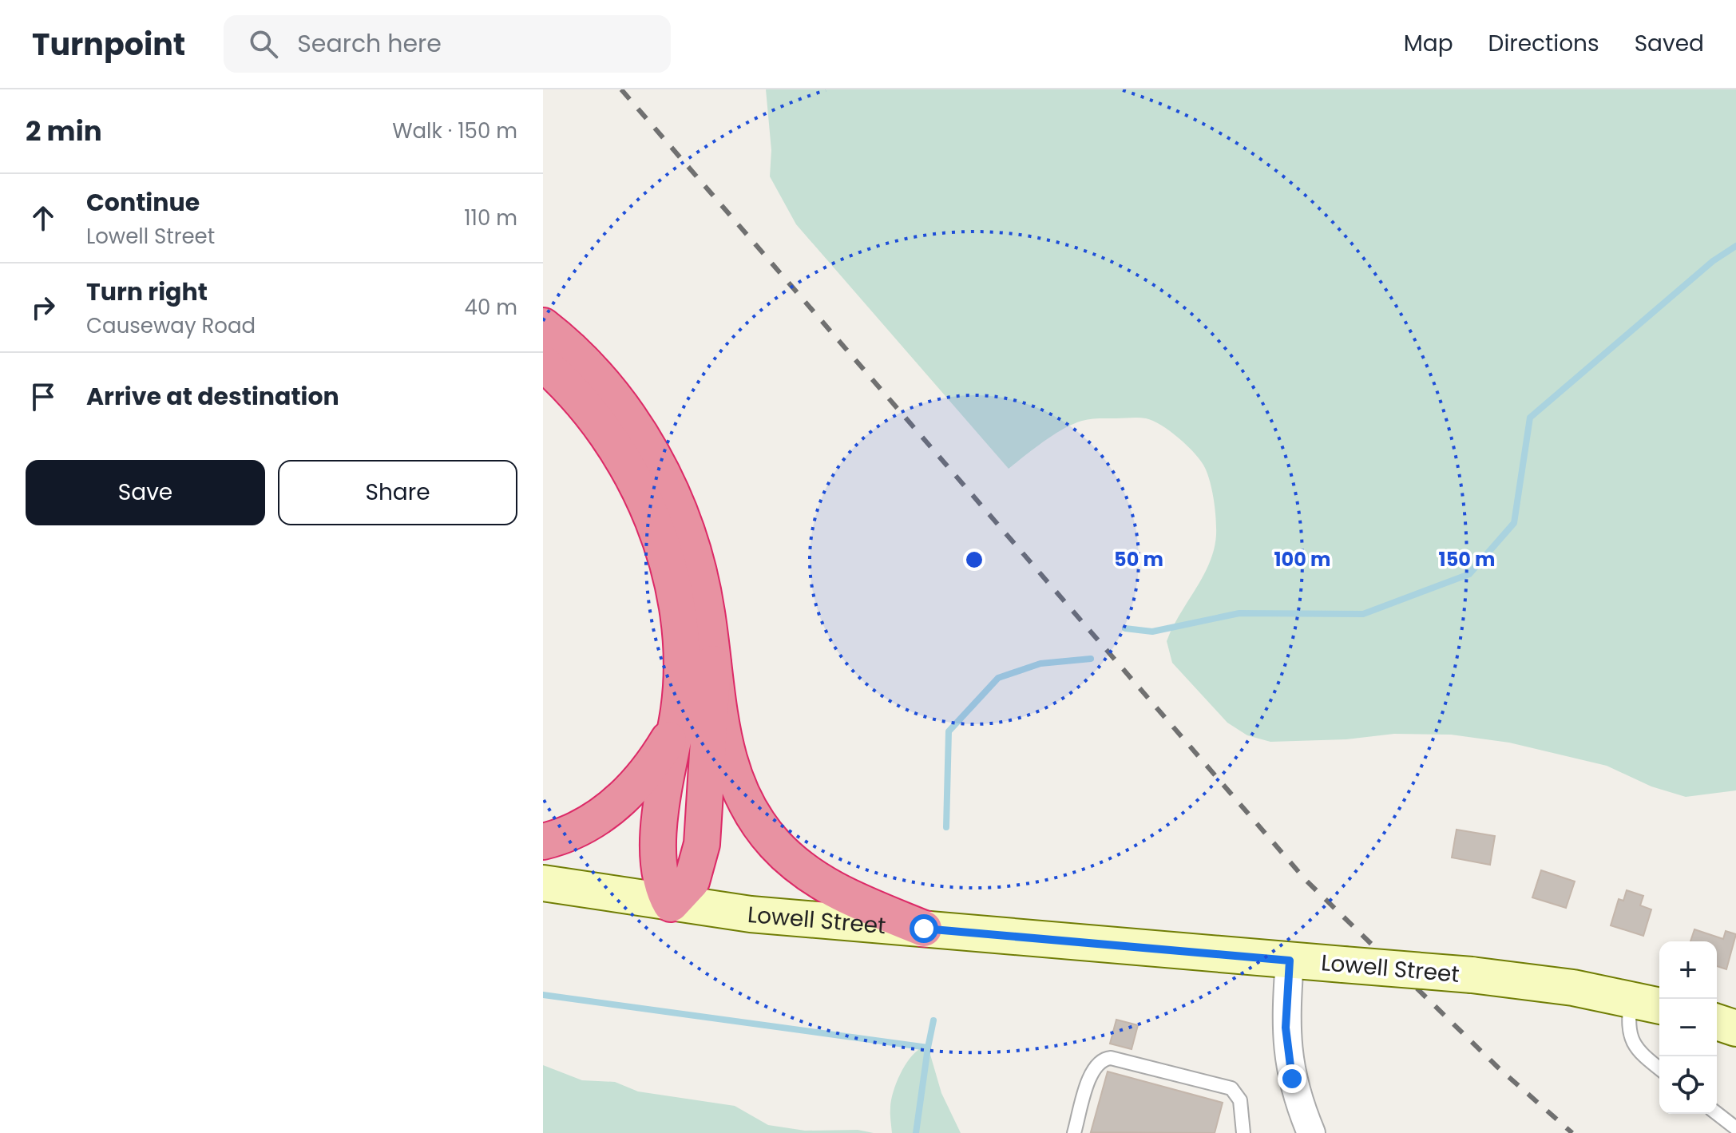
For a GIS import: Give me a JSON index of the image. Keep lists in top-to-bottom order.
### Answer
{
  "streets": {
    "main road": ["Lowell Street"]
  },
  "page": {
    "header": "Turnpoint",
    "search": "Search here",
    "nav": ["Map", "Directions", "Saved"],
    "heading": ["2 min", "Walk · 150 m"],
    "list": [
      ["Continue", "Lowell Street", "110 m"],
      ["Turn right", "Causeway Road", "40 m"],
      "Arrive at destination"
    ],
    "buttons": ["Save", "Share"],
    "map_buttons": ["+", "−"]
  },
  "rings": ["50 m", "100 m", "150 m"]
}
